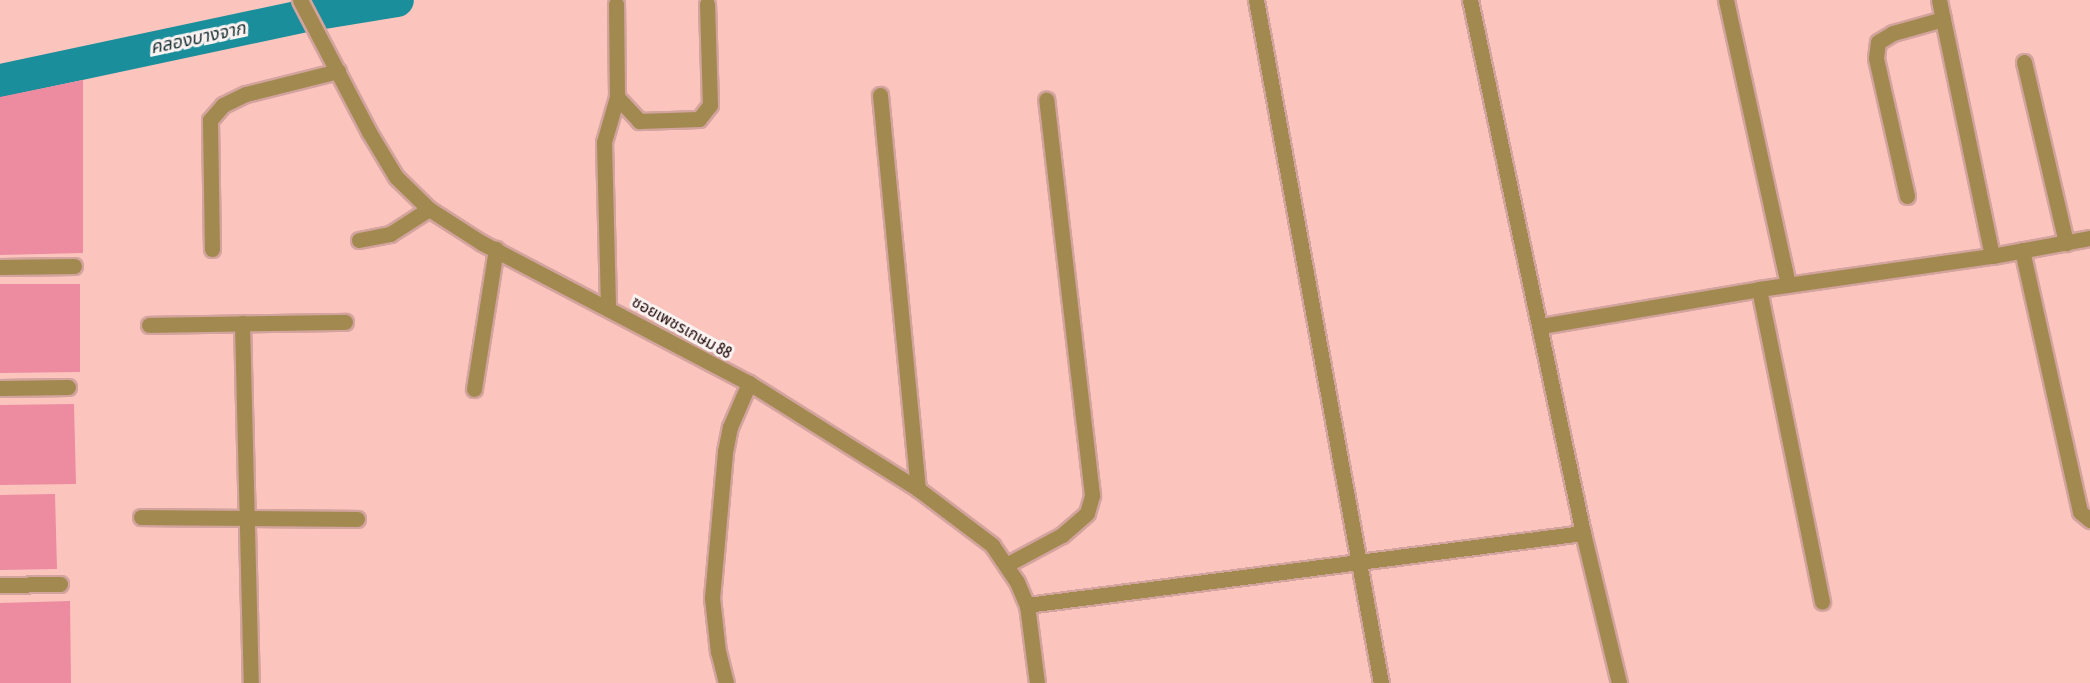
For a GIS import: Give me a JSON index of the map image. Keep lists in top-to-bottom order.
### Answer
{
  "streets": {
    "street": ["ซอยเพชรเกษม 88"]
  },
  "water": ["คลองบางจาก"]
}
